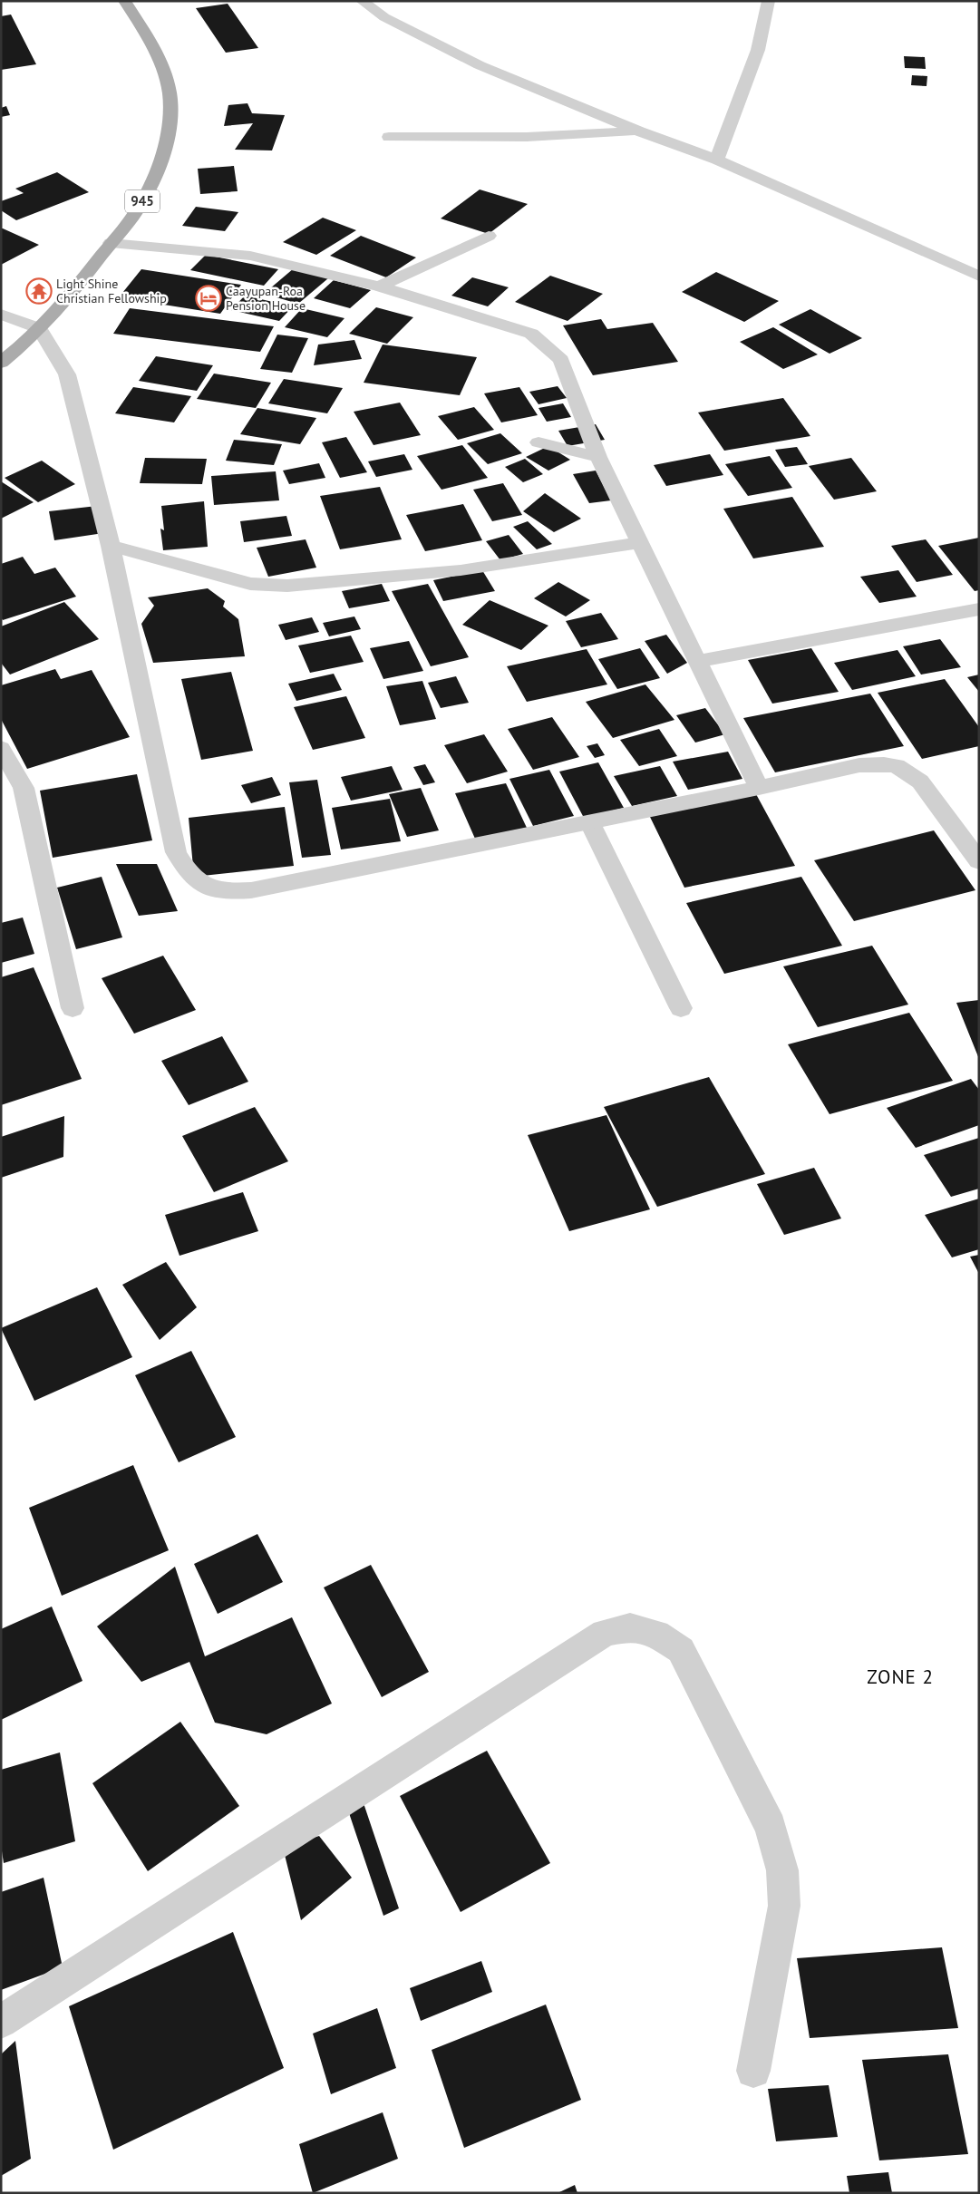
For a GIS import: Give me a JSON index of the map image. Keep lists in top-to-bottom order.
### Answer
{
  "streets": {
    "main road": ["945"]
  },
  "districts": ["ZONE 2"],
  "places": {
    "temple": ["Light Shine Christian Fellowship"],
    "hotel": ["Caayupan-Roa Pension House"]
  }
}
